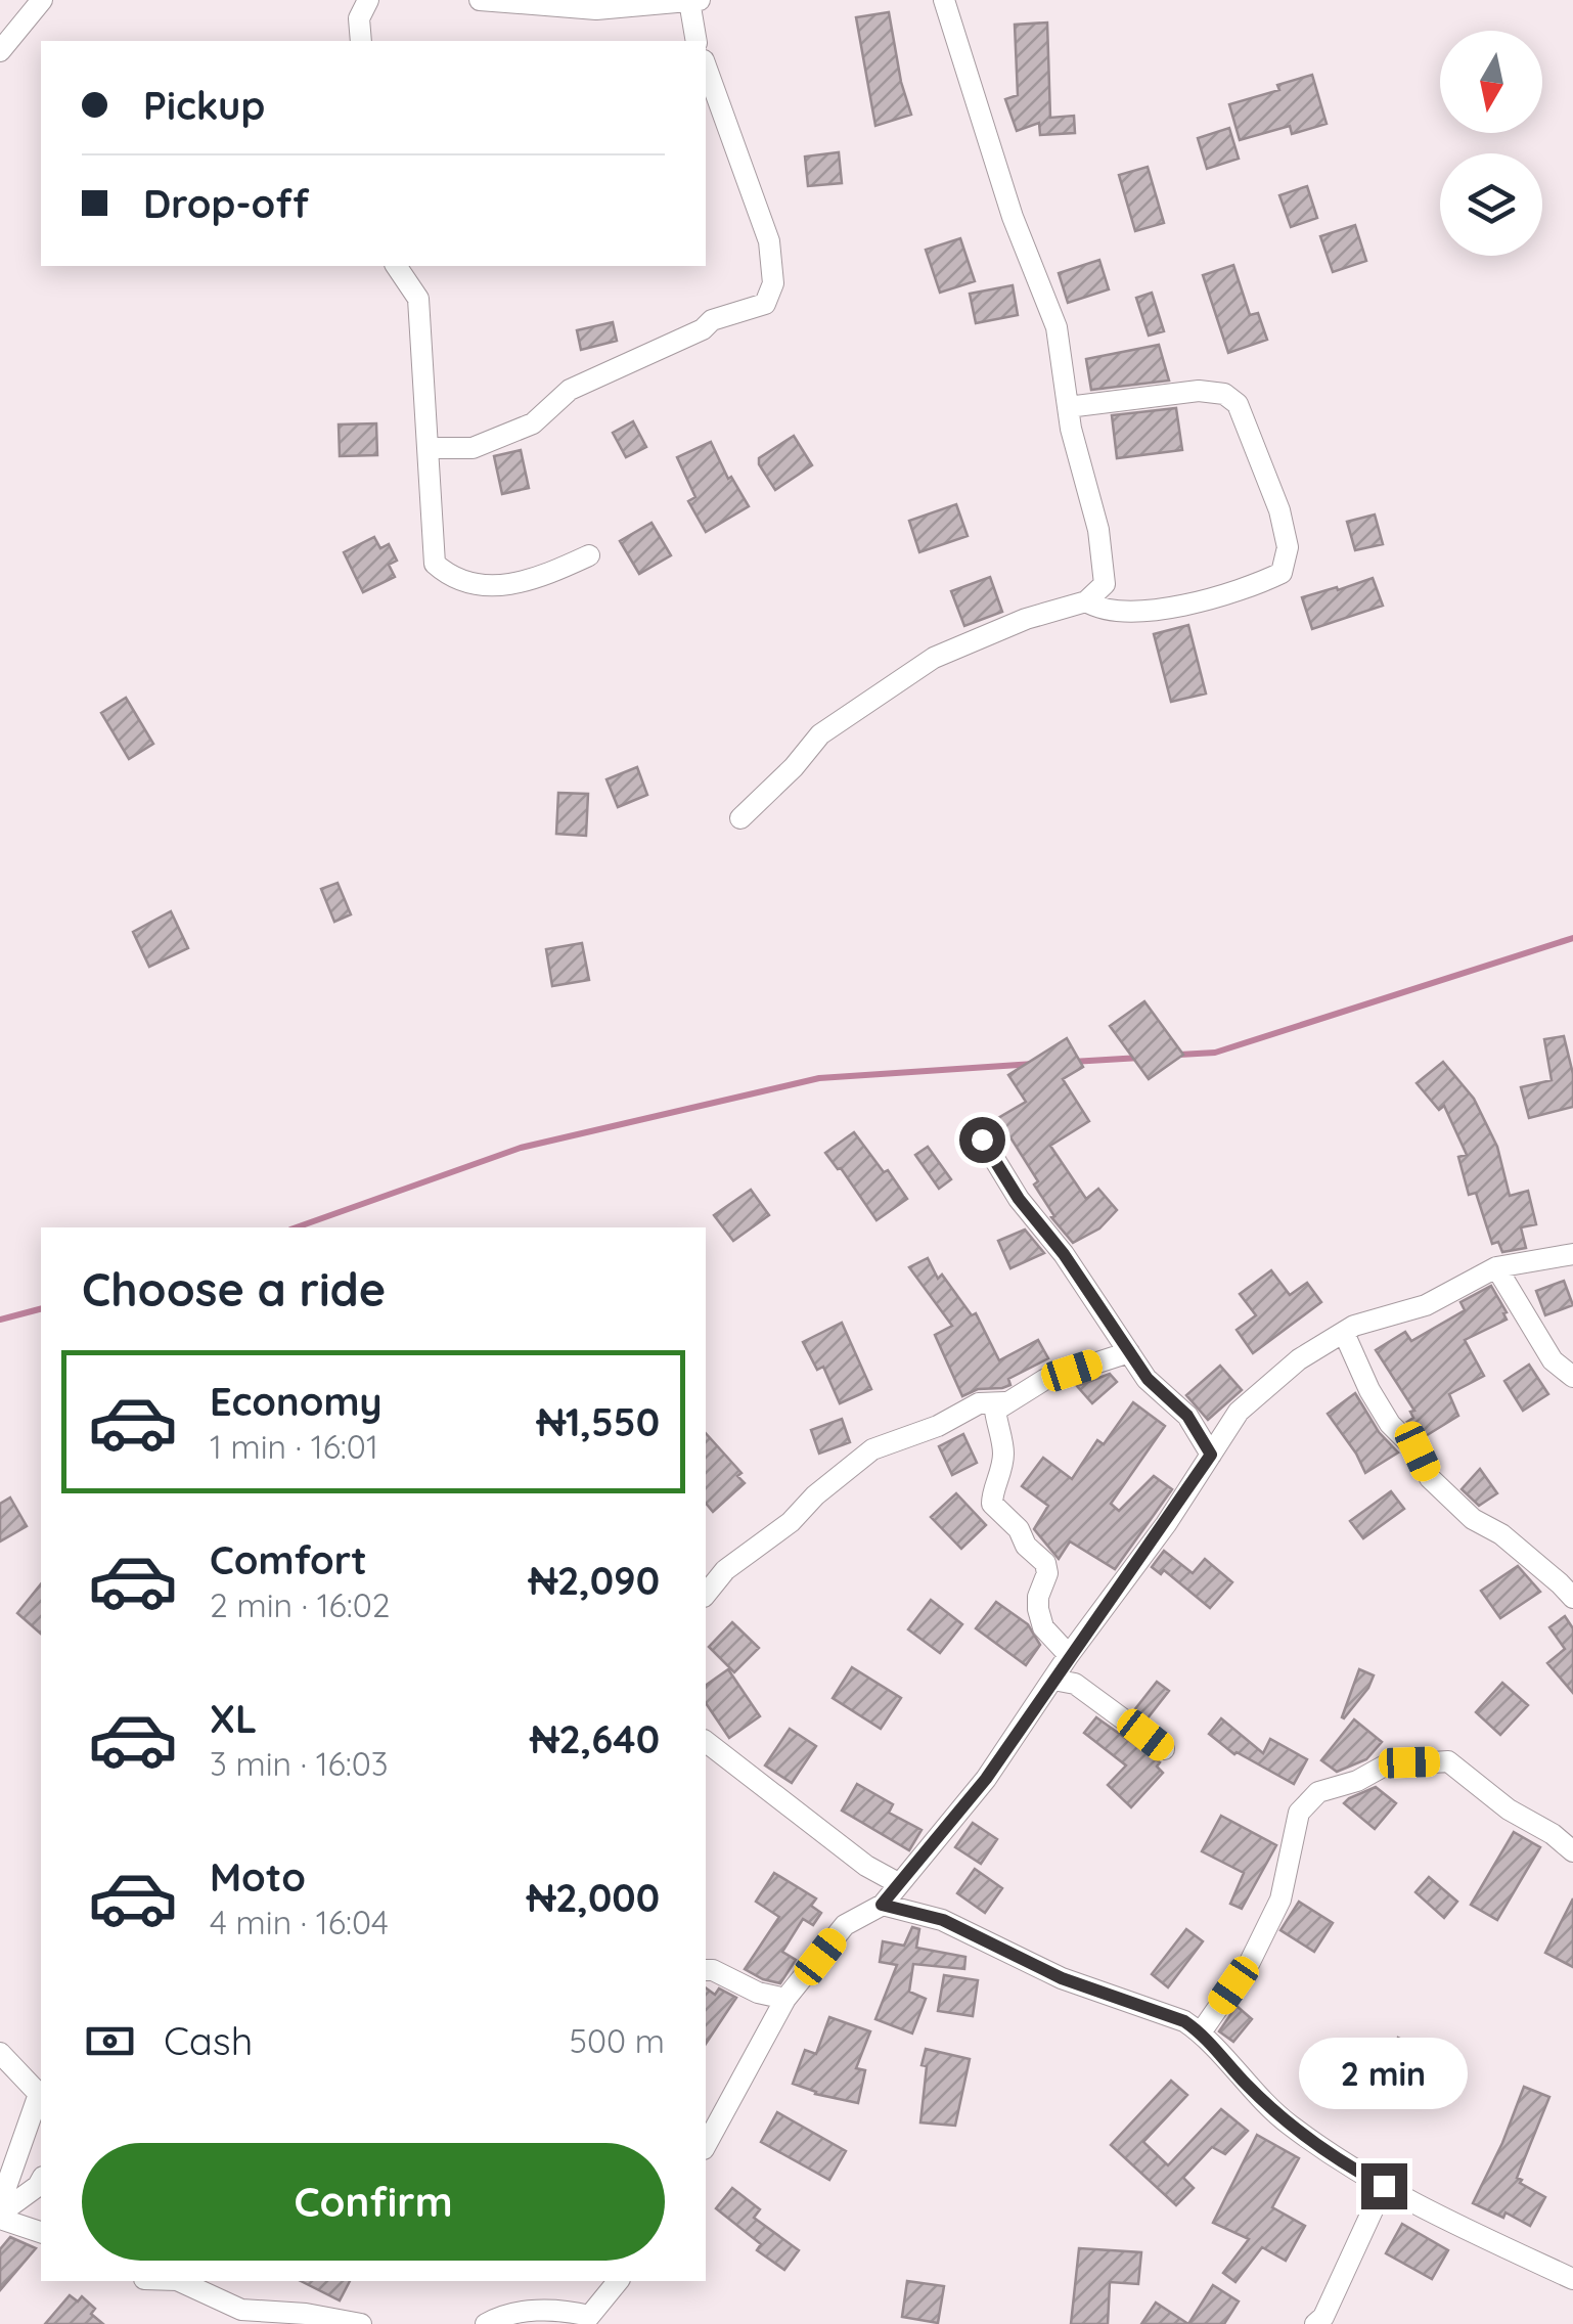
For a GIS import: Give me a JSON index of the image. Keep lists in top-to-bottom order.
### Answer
{
  "north": "bottom",
  "page": {
    "banner": ["Pickup", "Drop-off"],
    "heading": "Choose a ride",
    "list": [
      {
        "name": "Economy",
        "note": "1 min · 16:01",
        "value": "₦1,550"
      },
      {
        "name": "Comfort",
        "note": "2 min · 16:02",
        "value": "₦2,090"
      },
      {
        "name": "XL",
        "note": "3 min · 16:03",
        "value": "₦2,640"
      },
      {
        "name": "Moto",
        "note": "4 min · 16:04",
        "value": "₦2,000"
      }
    ],
    "pay": ["Cash", "500 m"],
    "bubble": "2 min",
    "buttons": "Confirm"
  }
}
